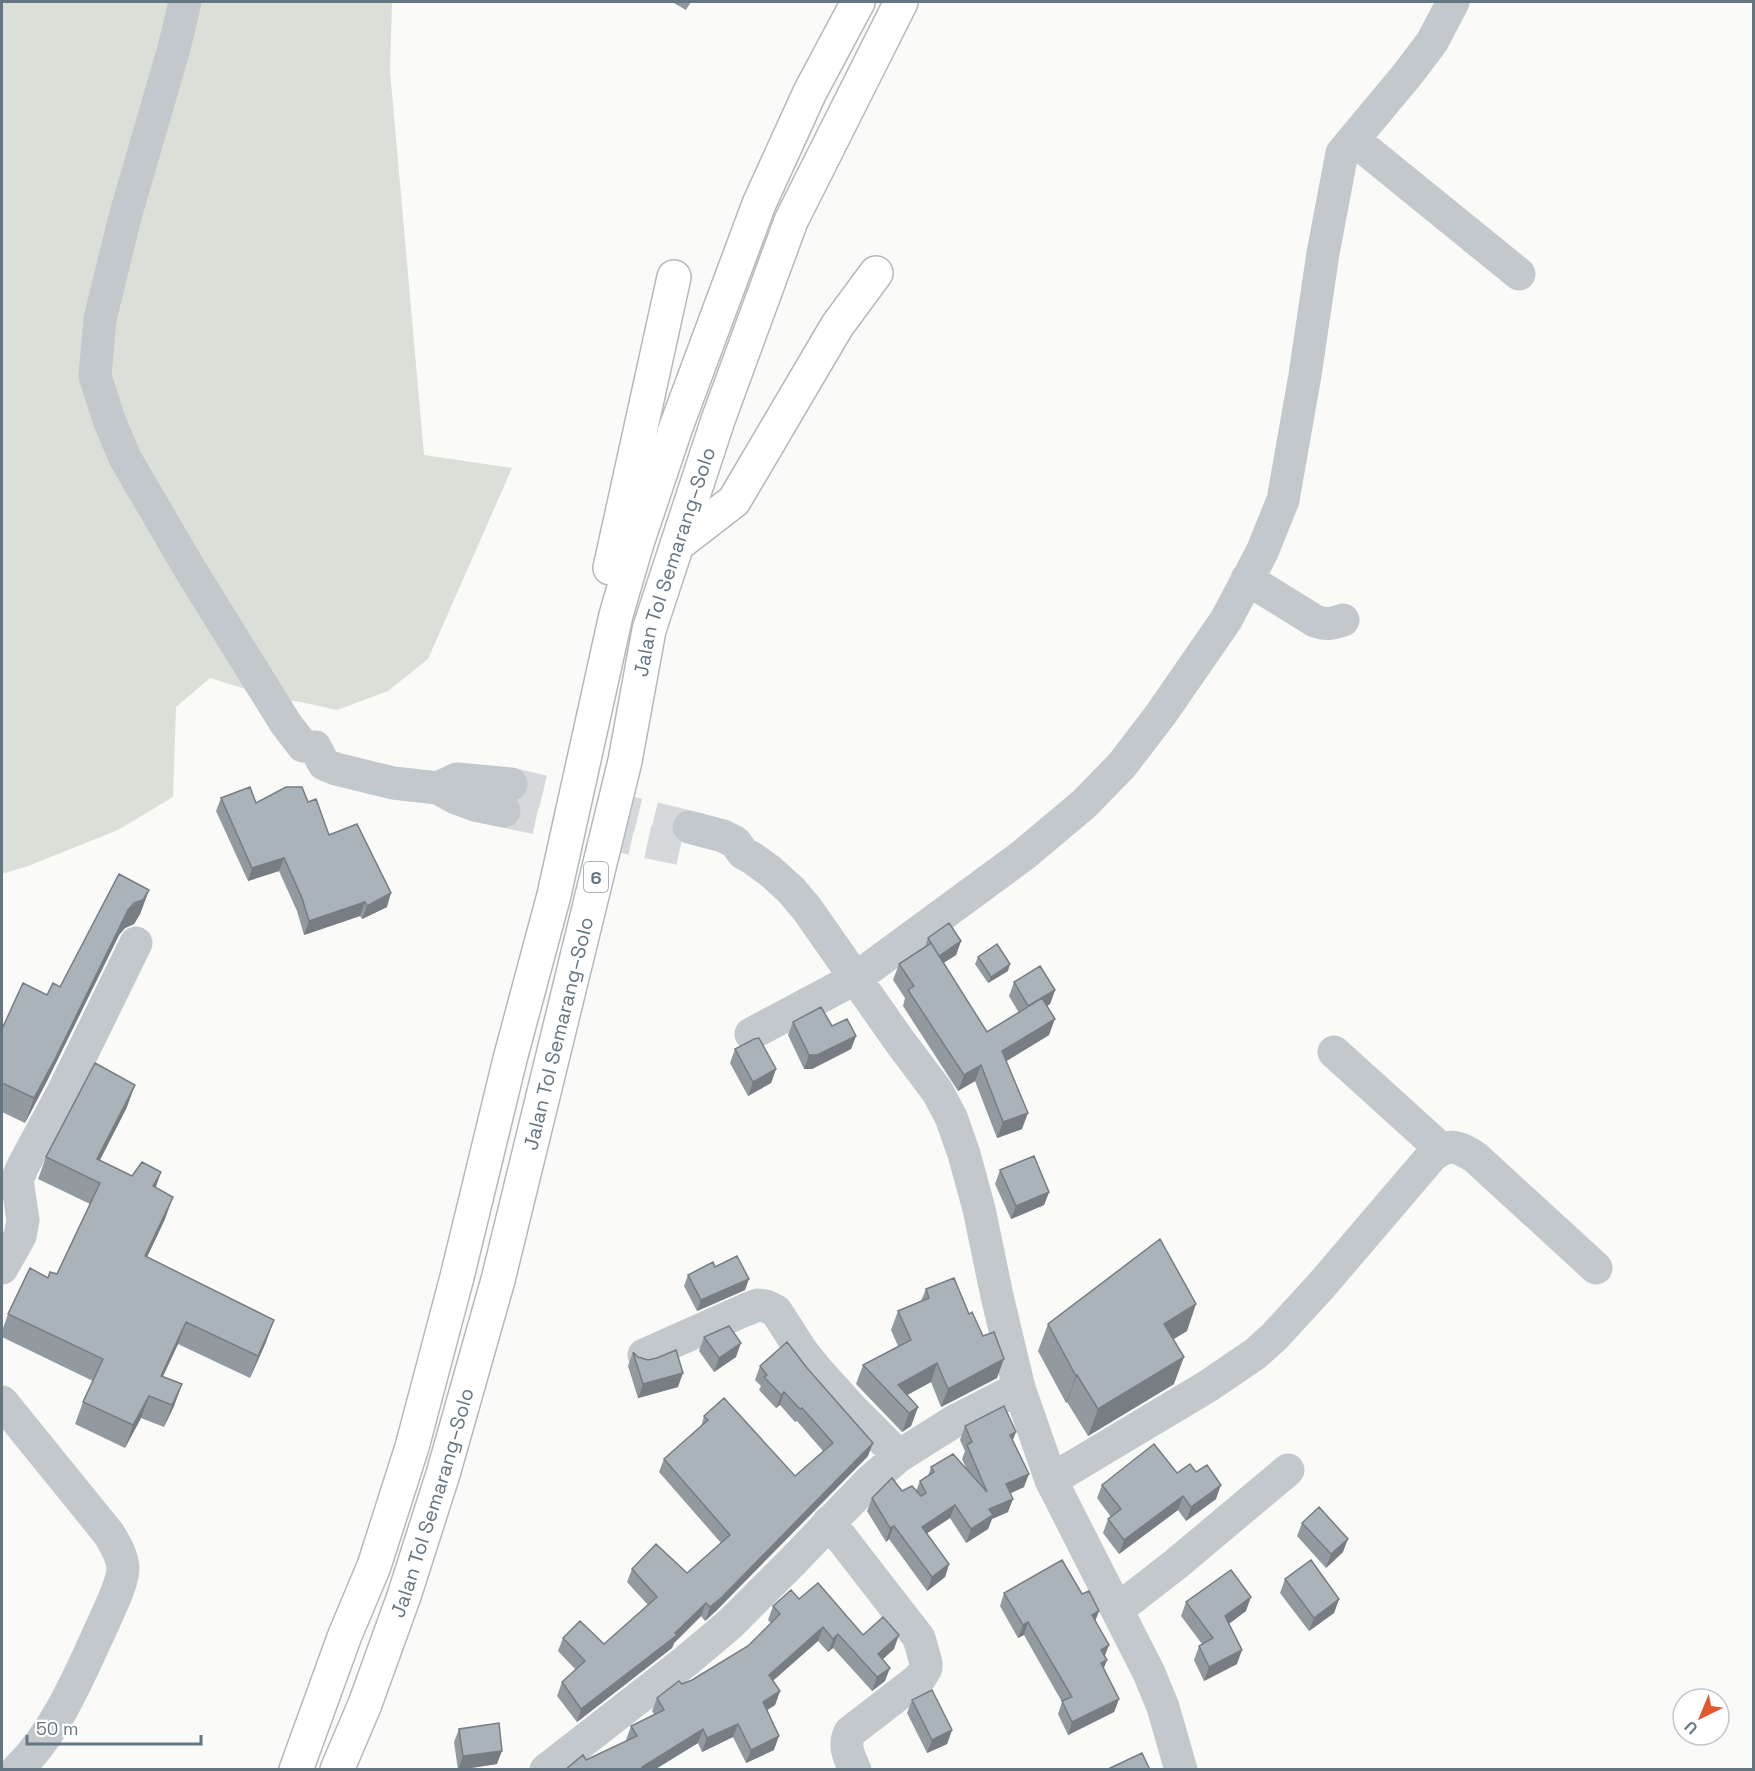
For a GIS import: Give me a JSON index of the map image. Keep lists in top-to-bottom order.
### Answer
{
  "streets": {
    "highway": ["Jalan Tol Semarang–Solo", "6"]
  },
  "scale_bar": "50 m",
  "north": "bottom left"
}
